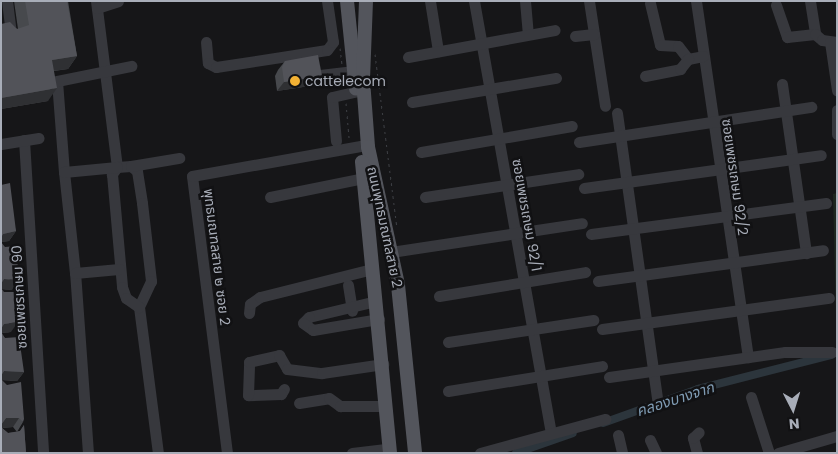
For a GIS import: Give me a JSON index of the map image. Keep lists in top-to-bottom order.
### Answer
{
  "streets": {
    "main road": ["ถนนพุทธมณฑลสาย 2"],
    "street": [
      "ซอยเพชรเกษม 92/2",
      "ซอยเพชรเกษม 92/1",
      "พุทธมณฑลสาย ๒ ซอย 2",
      "ซอยเพชรเกษม 90"
    ]
  },
  "crossings": [
    ["ถนนพุทธมณฑลสาย 2", "พุทธมณฑลสาย ๒ ซอย 2"]
  ],
  "water": ["คลองบางจาก"],
  "places": ["cattelecom"],
  "north": "bottom"
}
